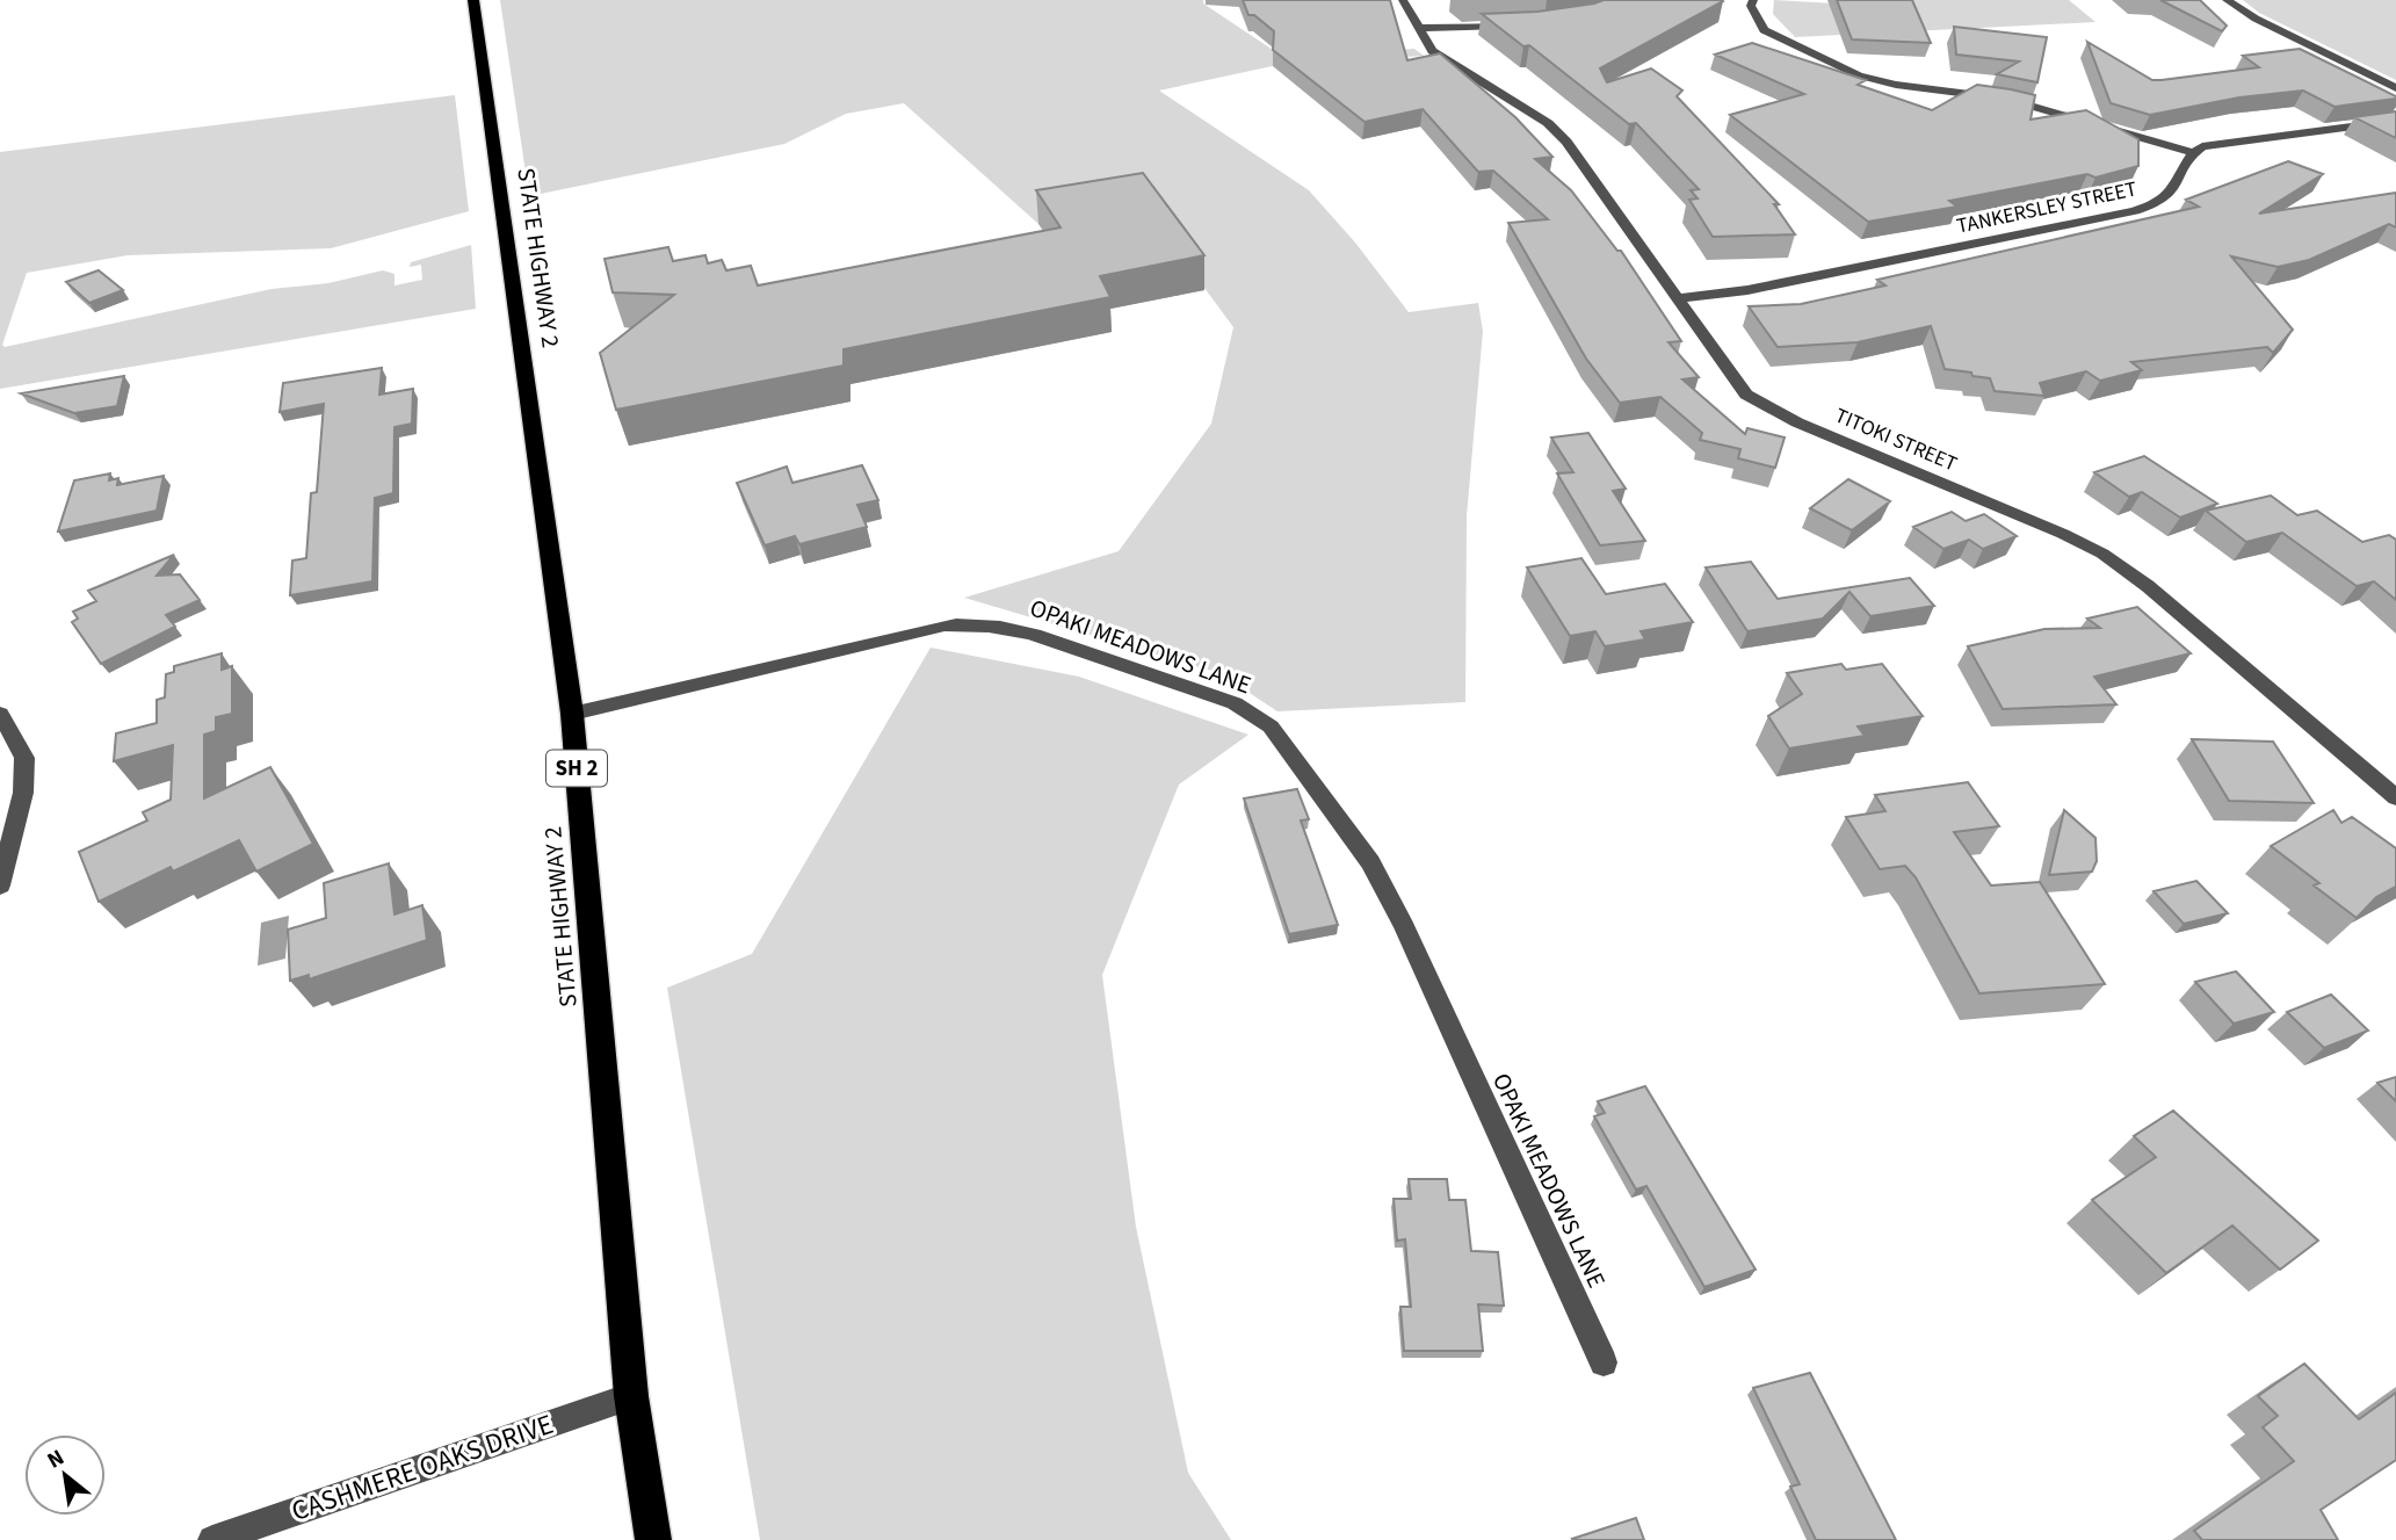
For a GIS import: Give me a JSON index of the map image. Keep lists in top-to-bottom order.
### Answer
{
  "streets": {
    "highway": ["STATE HIGHWAY 2", "SH 2"],
    "street": [
      "TANKERSLEY STREET",
      "TITOKI STREET",
      "OPAKI MEADOWS LANE",
      "CASHMERE OAKS DRIVE"
    ]
  },
  "crossings": [
    ["TANKERSLEY STREET", "TITOKI STREET"],
    ["STATE HIGHWAY 2", "OPAKI MEADOWS LANE"],
    ["STATE HIGHWAY 2", "CASHMERE OAKS DRIVE"]
  ],
  "north": "top left"
}
